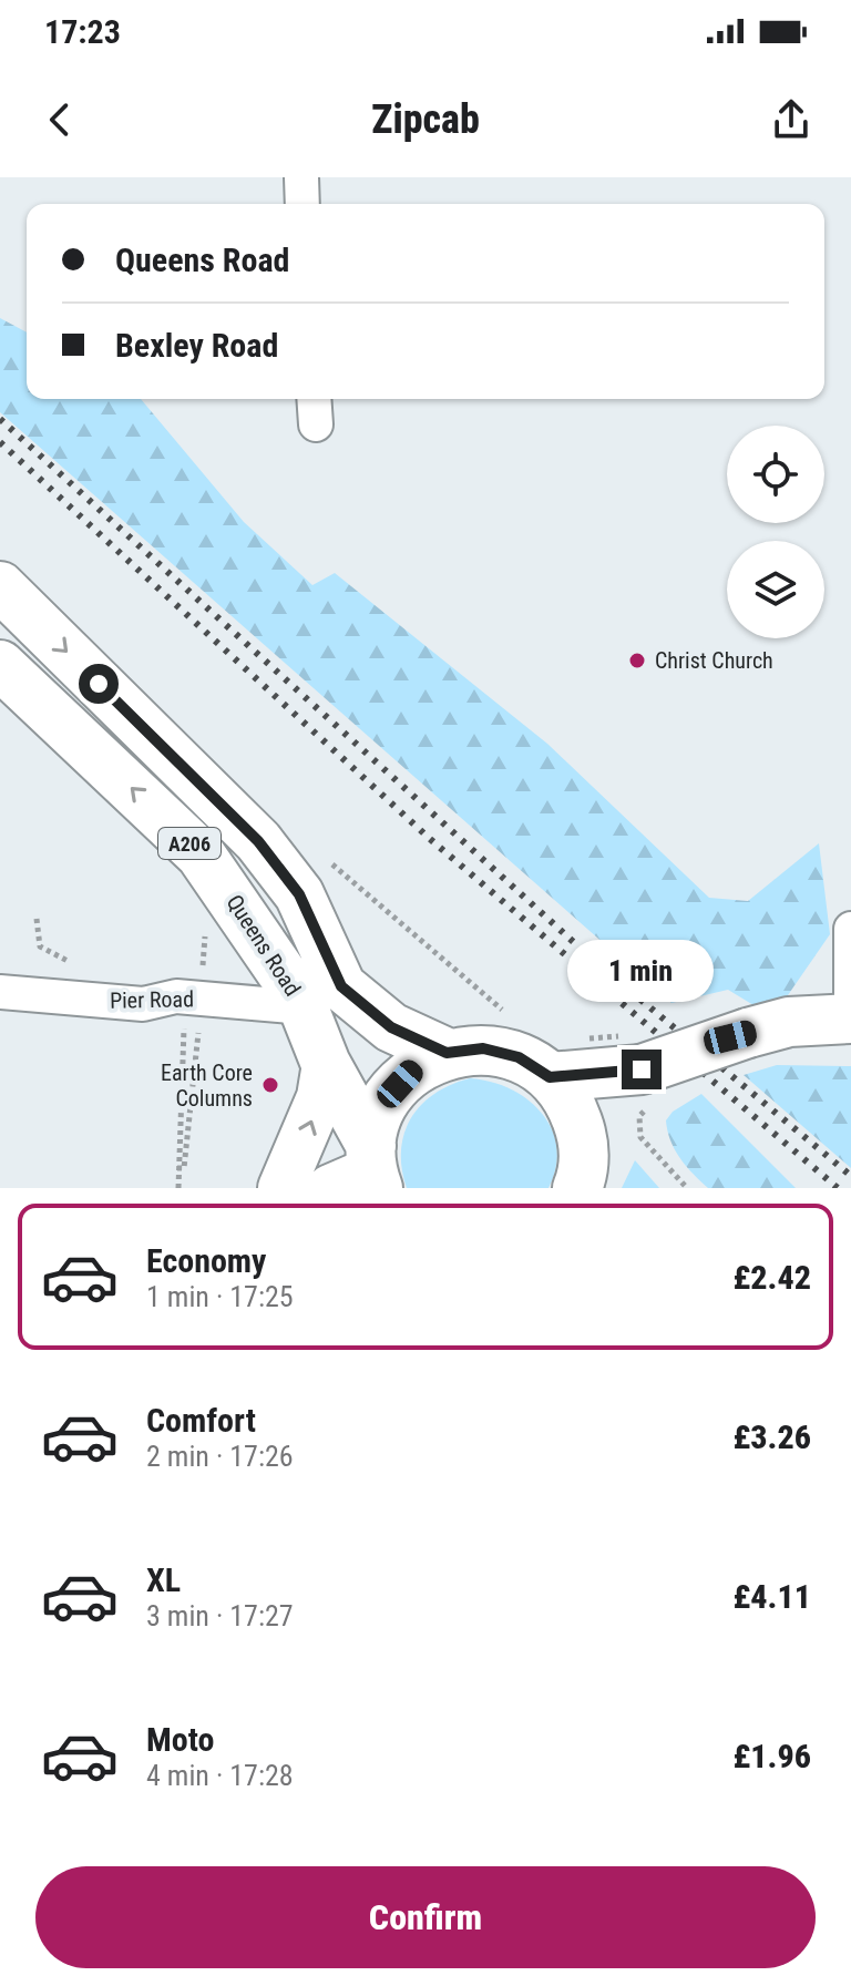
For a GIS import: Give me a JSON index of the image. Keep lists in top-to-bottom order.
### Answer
{
  "streets": {
    "main road": ["A206", "Queens Road"],
    "street": ["Pier Road"]
  },
  "crossings": [
    ["Queens Road", "Pier Road"]
  ],
  "places": ["Christ Church", "Earth Core Columns"],
  "page": {
    "status": "17:23",
    "header": "Zipcab",
    "banner": ["Queens Road", "Bexley Road"],
    "bubble": "1 min",
    "list": [
      {
        "name": "Economy",
        "note": "1 min · 17:25",
        "value": "£2.42"
      },
      {
        "name": "Comfort",
        "note": "2 min · 17:26",
        "value": "£3.26"
      },
      {
        "name": "XL",
        "note": "3 min · 17:27",
        "value": "£4.11"
      },
      {
        "name": "Moto",
        "note": "4 min · 17:28",
        "value": "£1.96"
      }
    ],
    "buttons": "Confirm"
  }
}
